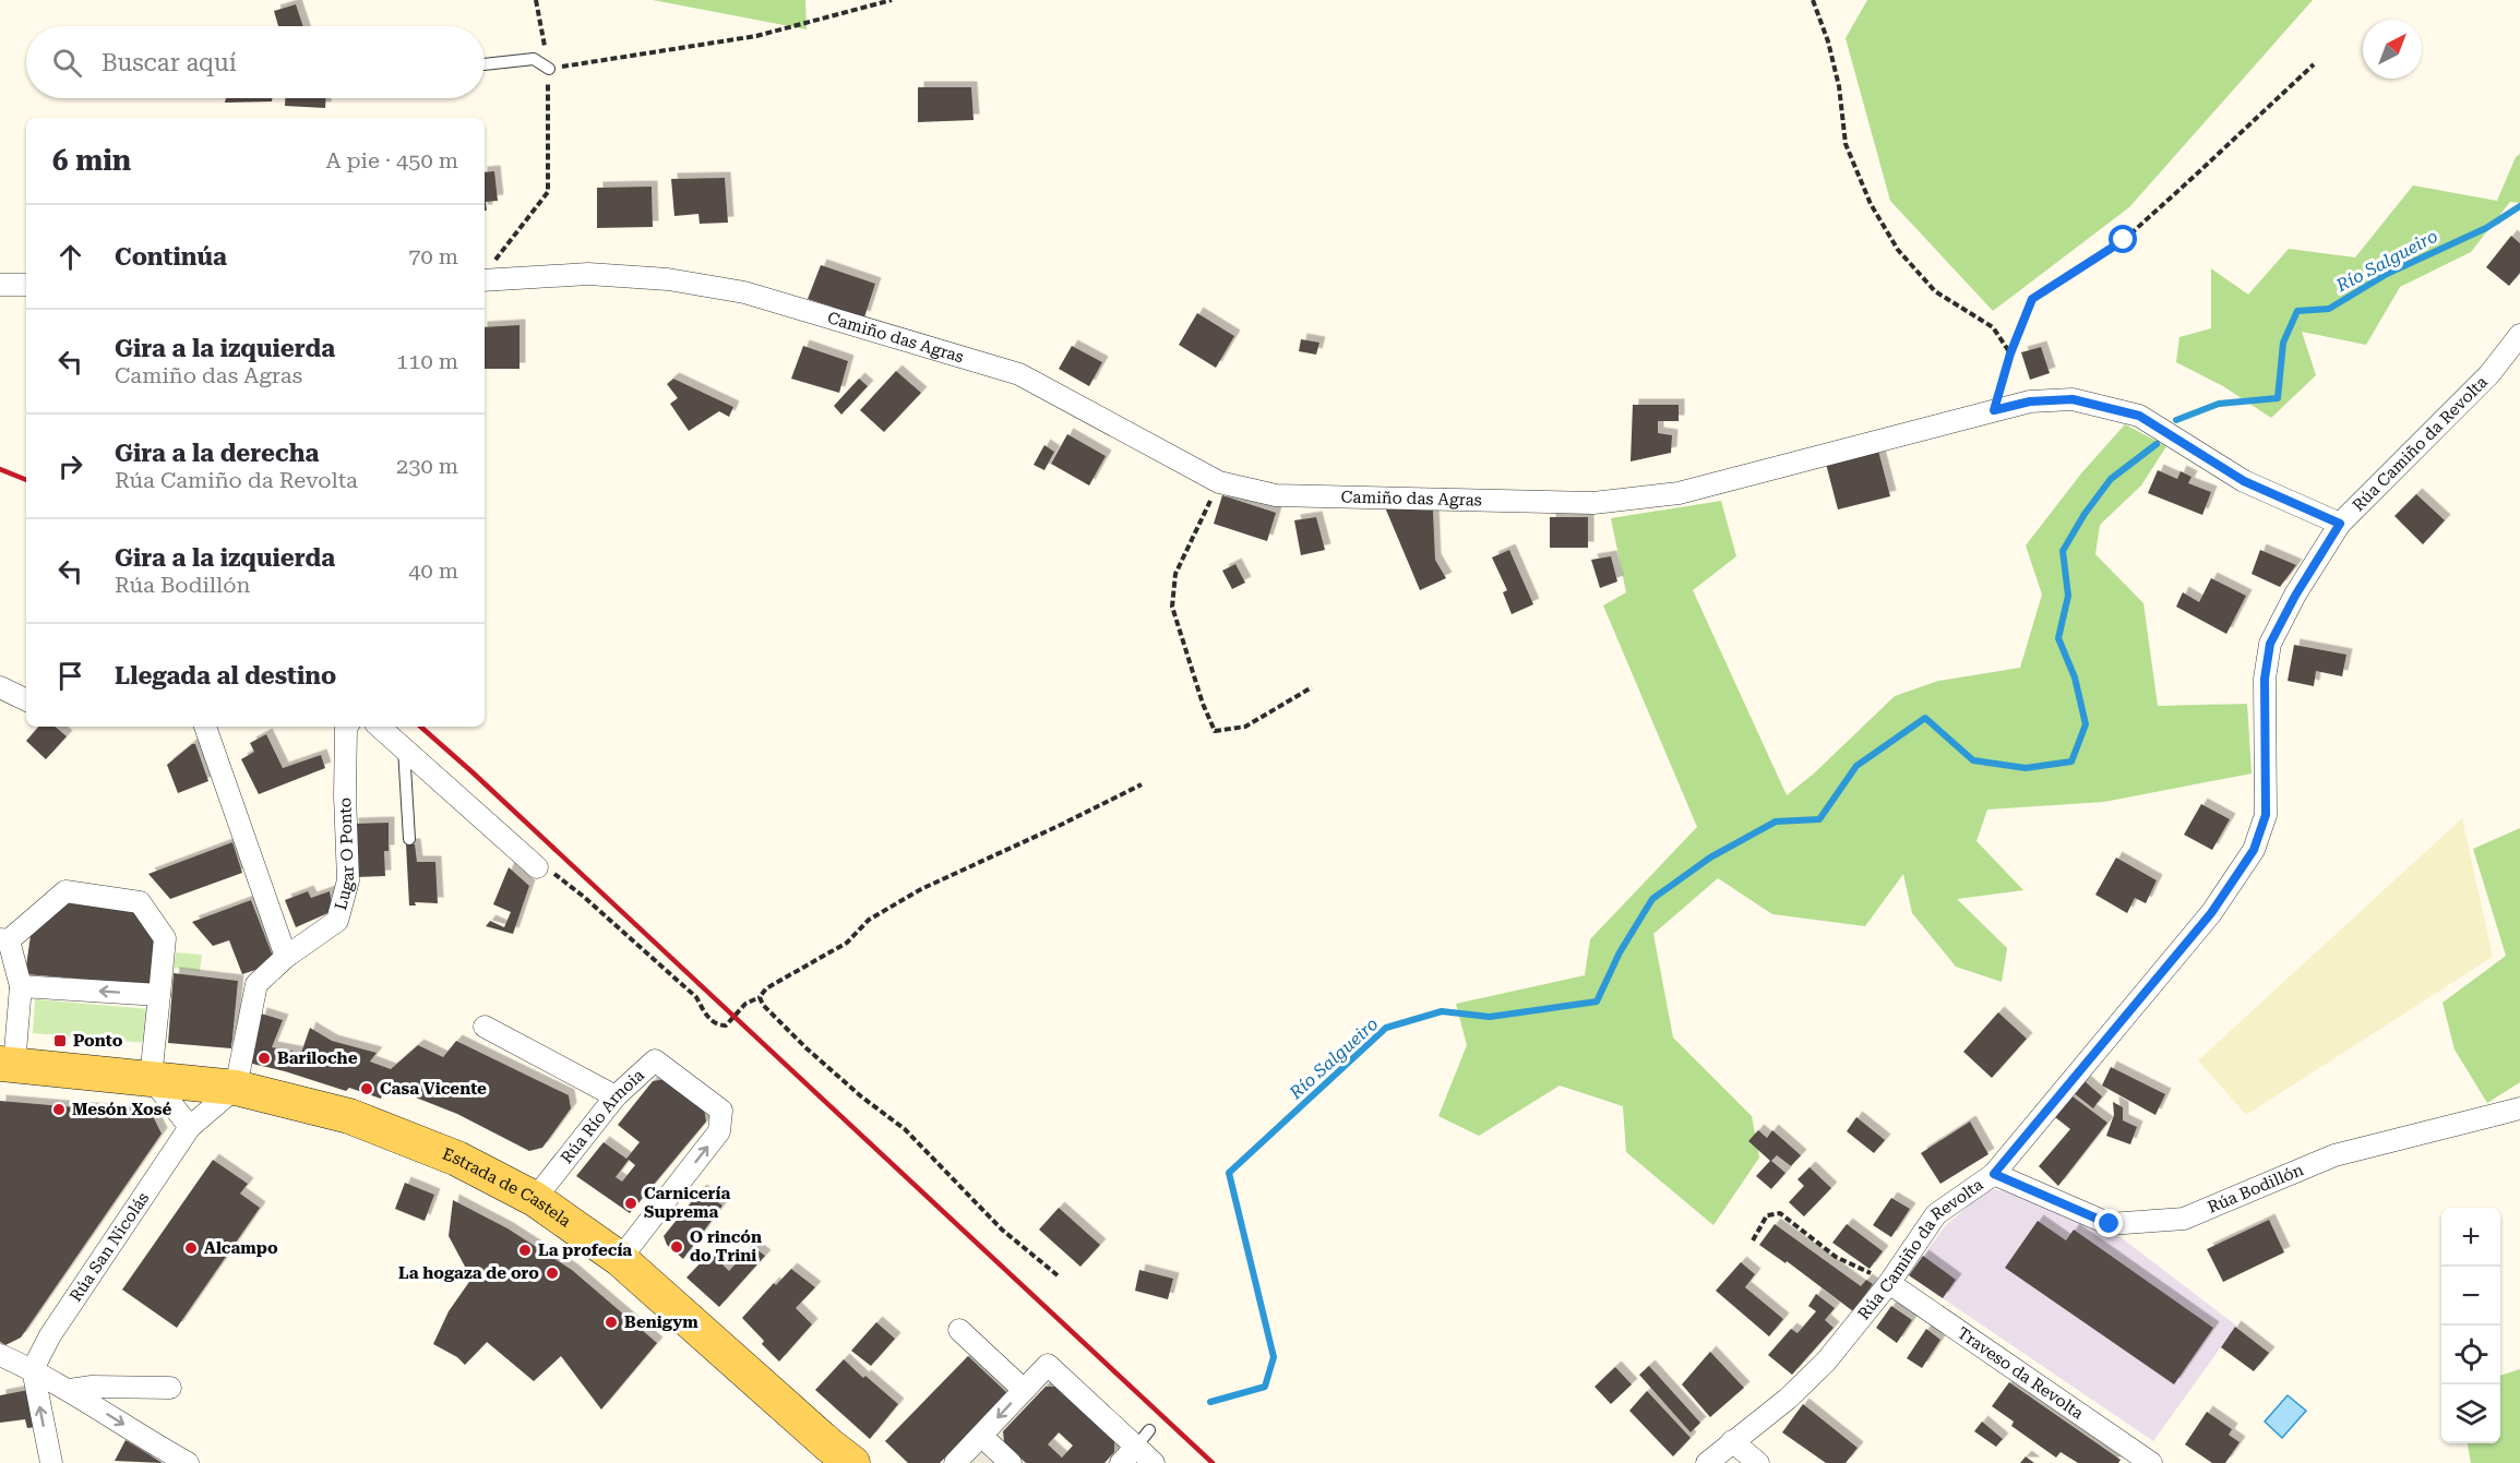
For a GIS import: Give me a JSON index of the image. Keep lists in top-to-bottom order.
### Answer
{
  "streets": {
    "main road": ["Estrada de Castela"],
    "street": [
      "Camiño das Agras",
      "Rúa Camiño da Revolta",
      "Lugar O Ponto",
      "Rúa Río Arnoia",
      "Rúa Bodillón",
      "Rúa San Nicolás",
      "Traveso da Revolta"
    ]
  },
  "crossings": [
    ["Camiño das Agras", "Rúa Camiño da Revolta"],
    ["Rúa Camiño da Revolta", "Rúa Bodillón"],
    ["Rúa Camiño da Revolta", "Traveso da Revolta"],
    ["Lugar O Ponto", "Estrada de Castela"],
    ["Lugar O Ponto", "Rúa San Nicolás"],
    ["Rúa Río Arnoia", "Estrada de Castela"],
    ["Estrada de Castela", "Rúa San Nicolás"]
  ],
  "water": ["Río Salgueiro"],
  "places": {
    "transit": ["Ponto"],
    "other": [
      "Bariloche",
      "Casa Vicente",
      "Mesón Xosé",
      "Carnicería Suprema",
      "O rincón do Trini",
      "Alcampo",
      "La profecía",
      "La hogaza de oro",
      "Benigym"
    ]
  },
  "north": "top right",
  "page": {
    "search": "Buscar aquí",
    "heading": ["6 min", "A pie · 450 m"],
    "list": [
      ["Continúa", "70 m"],
      ["Gira a la izquierda", "Camiño das Agras", "110 m"],
      ["Gira a la derecha", "Rúa Camiño da Revolta", "230 m"],
      ["Gira a la izquierda", "Rúa Bodillón", "40 m"],
      "Llegada al destino"
    ],
    "map_buttons": ["+", "−"]
  }
}
